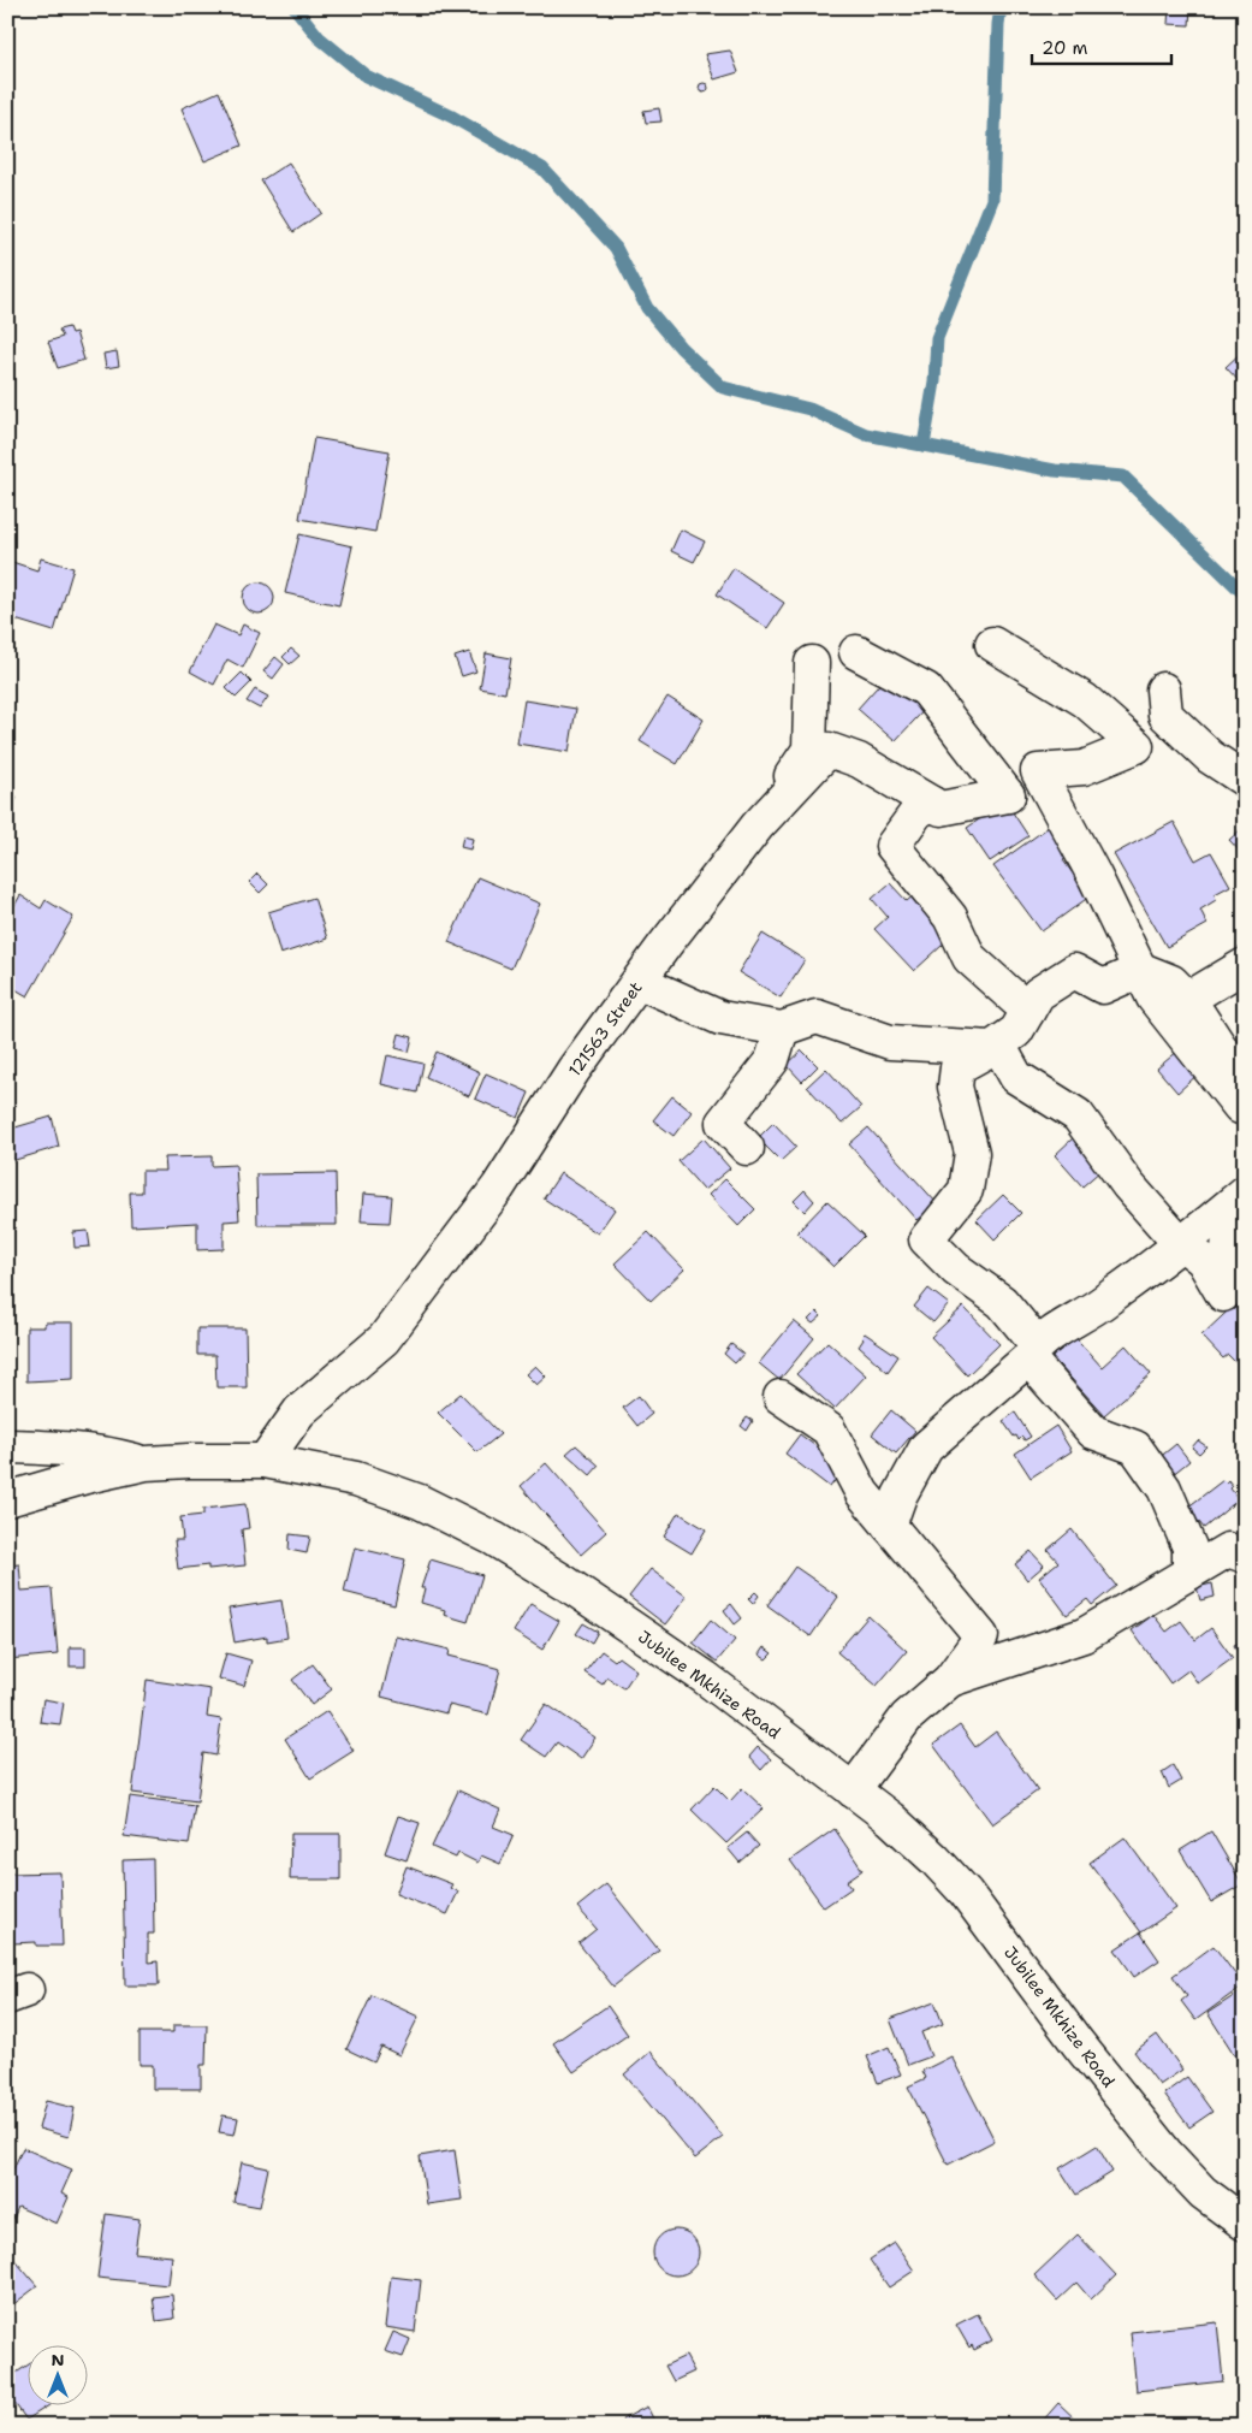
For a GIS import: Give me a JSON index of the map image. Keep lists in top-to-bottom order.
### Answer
{
  "streets": {
    "street": ["121563 Street", "Jubilee Mkhize Road"]
  },
  "crossings": [
    ["121563 Street", "Jubilee Mkhize Road"]
  ],
  "scale_bar": "20 m",
  "north": "top"
}
